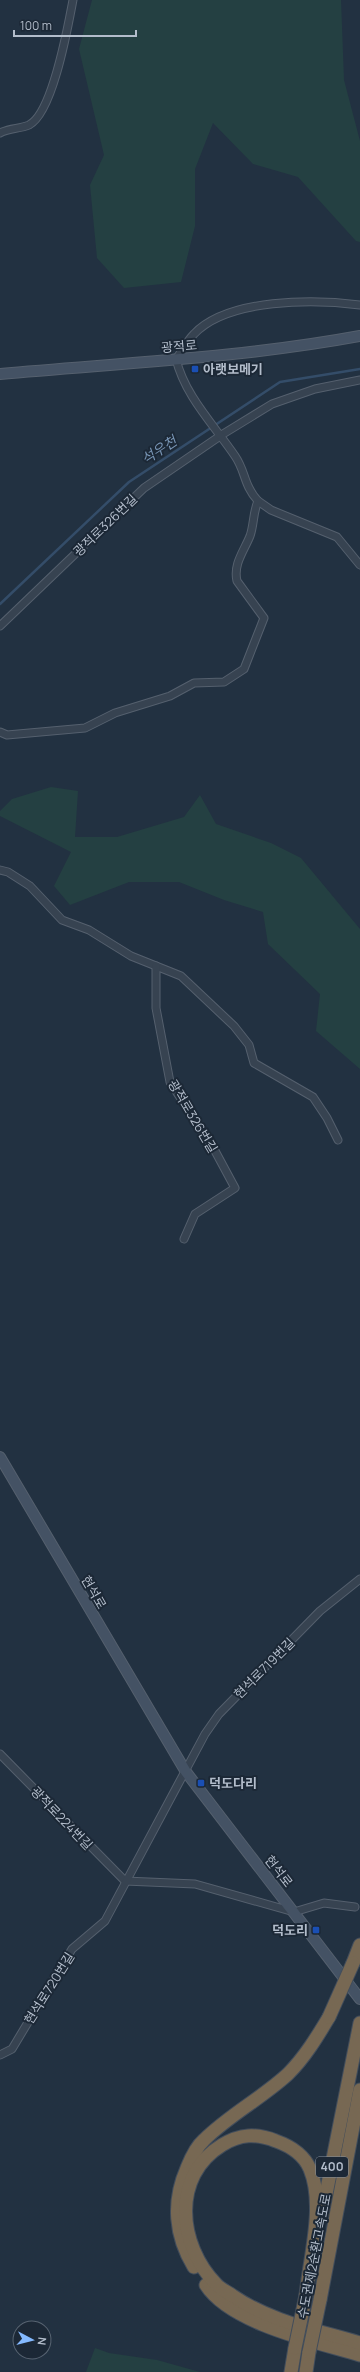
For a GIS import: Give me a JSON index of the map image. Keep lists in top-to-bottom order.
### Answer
{
  "streets": {
    "highway": ["400", "수도권제2순환고속도로"],
    "street": [
      "광적로",
      "광적로326번길",
      "현석로",
      "현석로719번길",
      "광적로224번길",
      "현석로720번길"
    ]
  },
  "crossings": [
    ["현석로", "현석로719번길"],
    ["현석로", "현석로720번길"],
    ["현석로719번길", "현석로720번길"],
    ["광적로224번길", "현석로720번길"]
  ],
  "water": ["석우천"],
  "places": {
    "transit": ["아랫보메기", "덕도다리", "덕도리"]
  },
  "scale_bar": "100 m",
  "north": "right"
}
